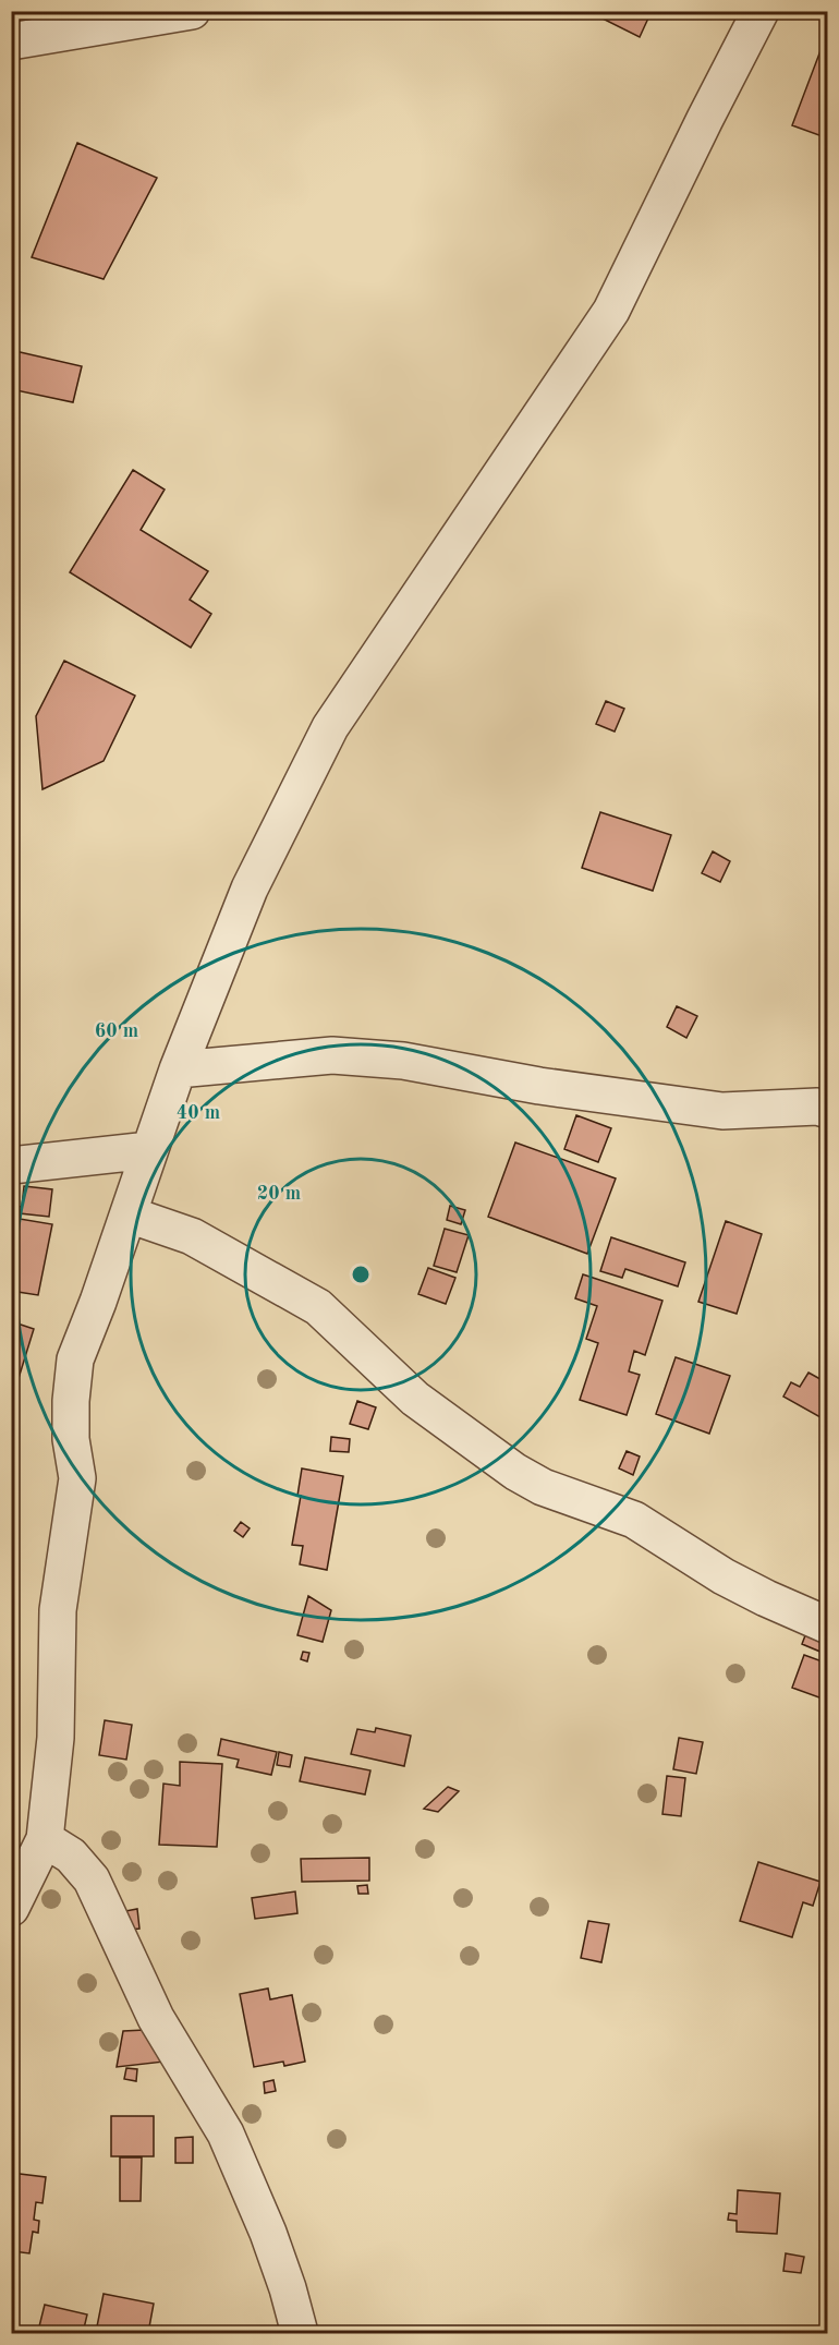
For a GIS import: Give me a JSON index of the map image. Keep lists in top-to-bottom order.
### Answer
{
  "rings": ["60 m", "40 m", "20 m"]
}
